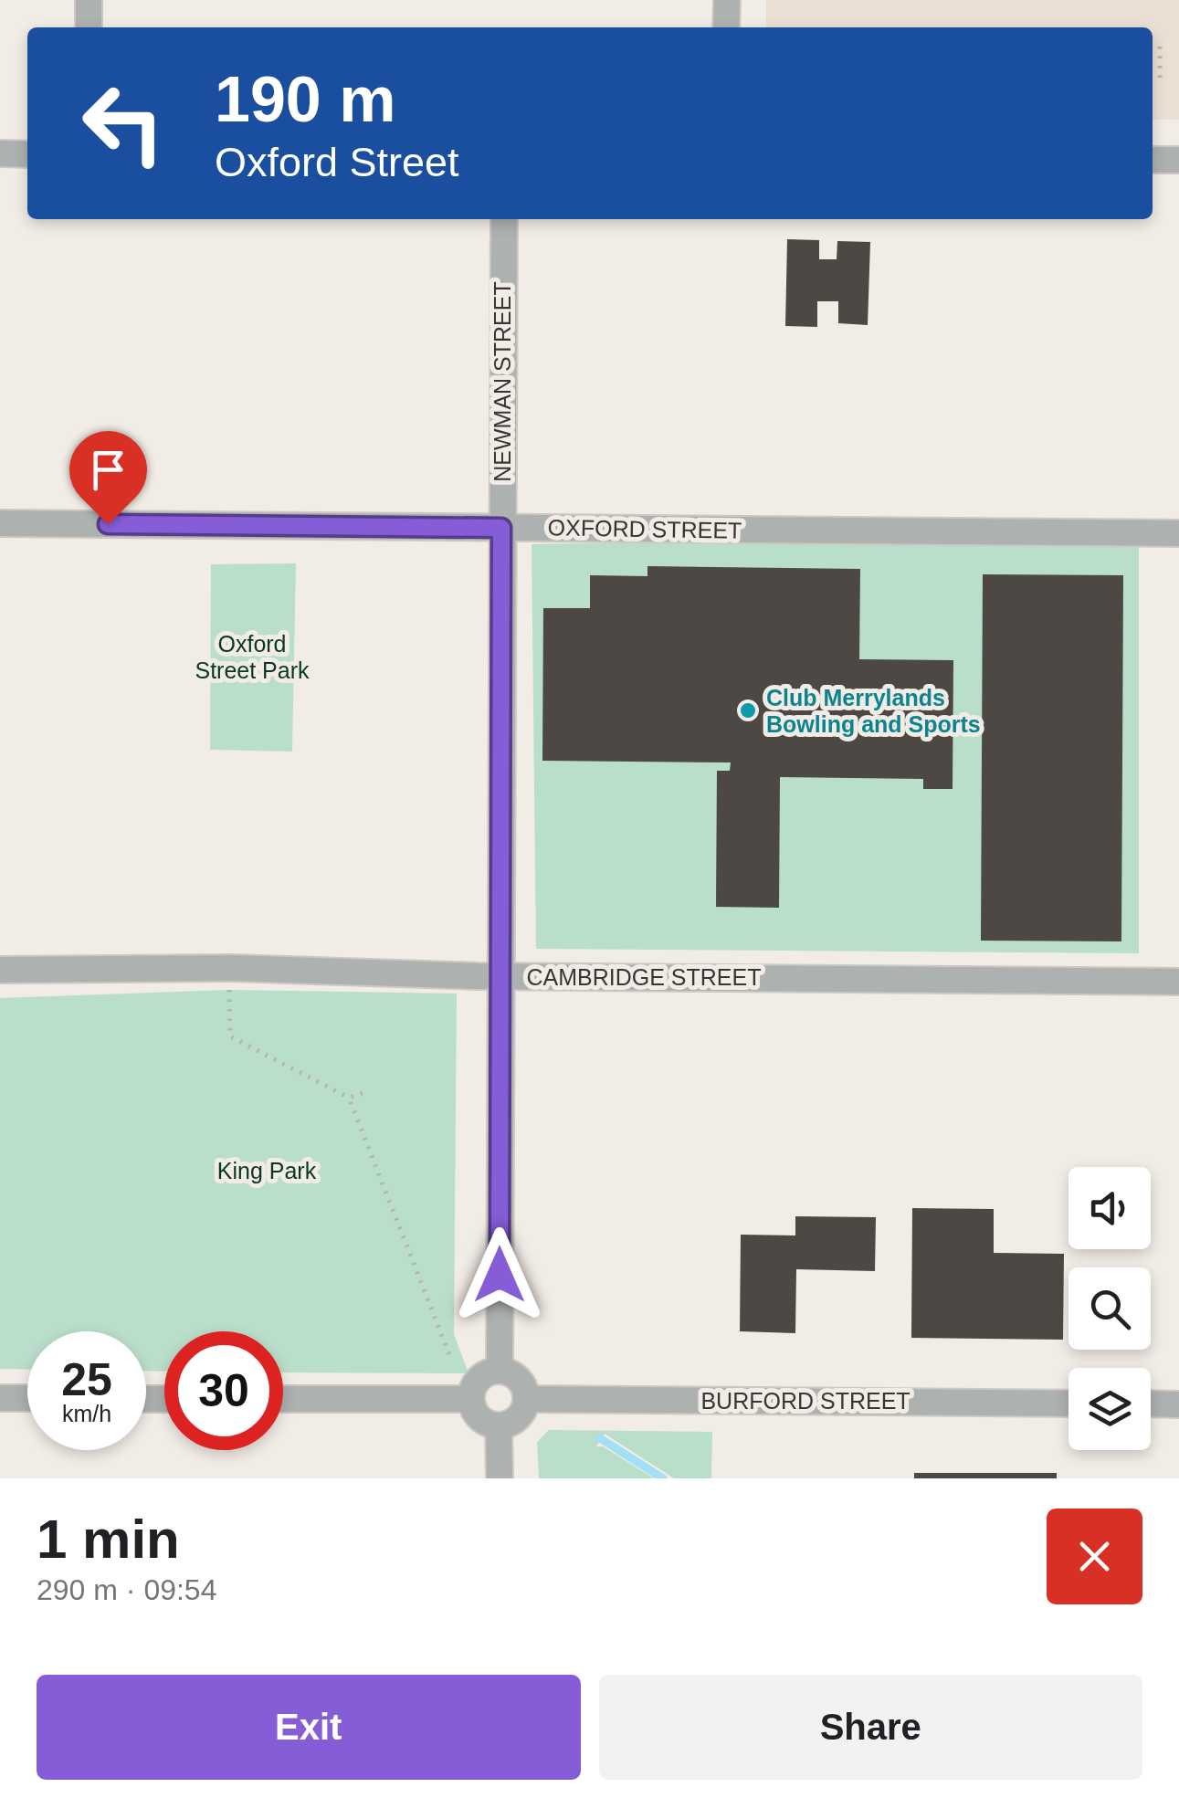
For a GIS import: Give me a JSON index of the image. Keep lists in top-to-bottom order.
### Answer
{
  "streets": {
    "street": [
      "NEWMAN STREET",
      "OXFORD STREET",
      "CAMBRIDGE STREET",
      "BURFORD STREET"
    ]
  },
  "crossings": [
    ["NEWMAN STREET", "OXFORD STREET"],
    ["NEWMAN STREET", "CAMBRIDGE STREET"],
    ["NEWMAN STREET", "BURFORD STREET"]
  ],
  "parks": ["Oxford Street Park", "King Park"],
  "places": ["Club Merrylands Bowling and Sports"],
  "page": {
    "turn": ["190 m", "Oxford Street"],
    "speed": "25 km/h",
    "limit": "30",
    "heading": ["1 min", "290 m · 09:54"],
    "buttons": ["Exit", "Share"]
  }
}
